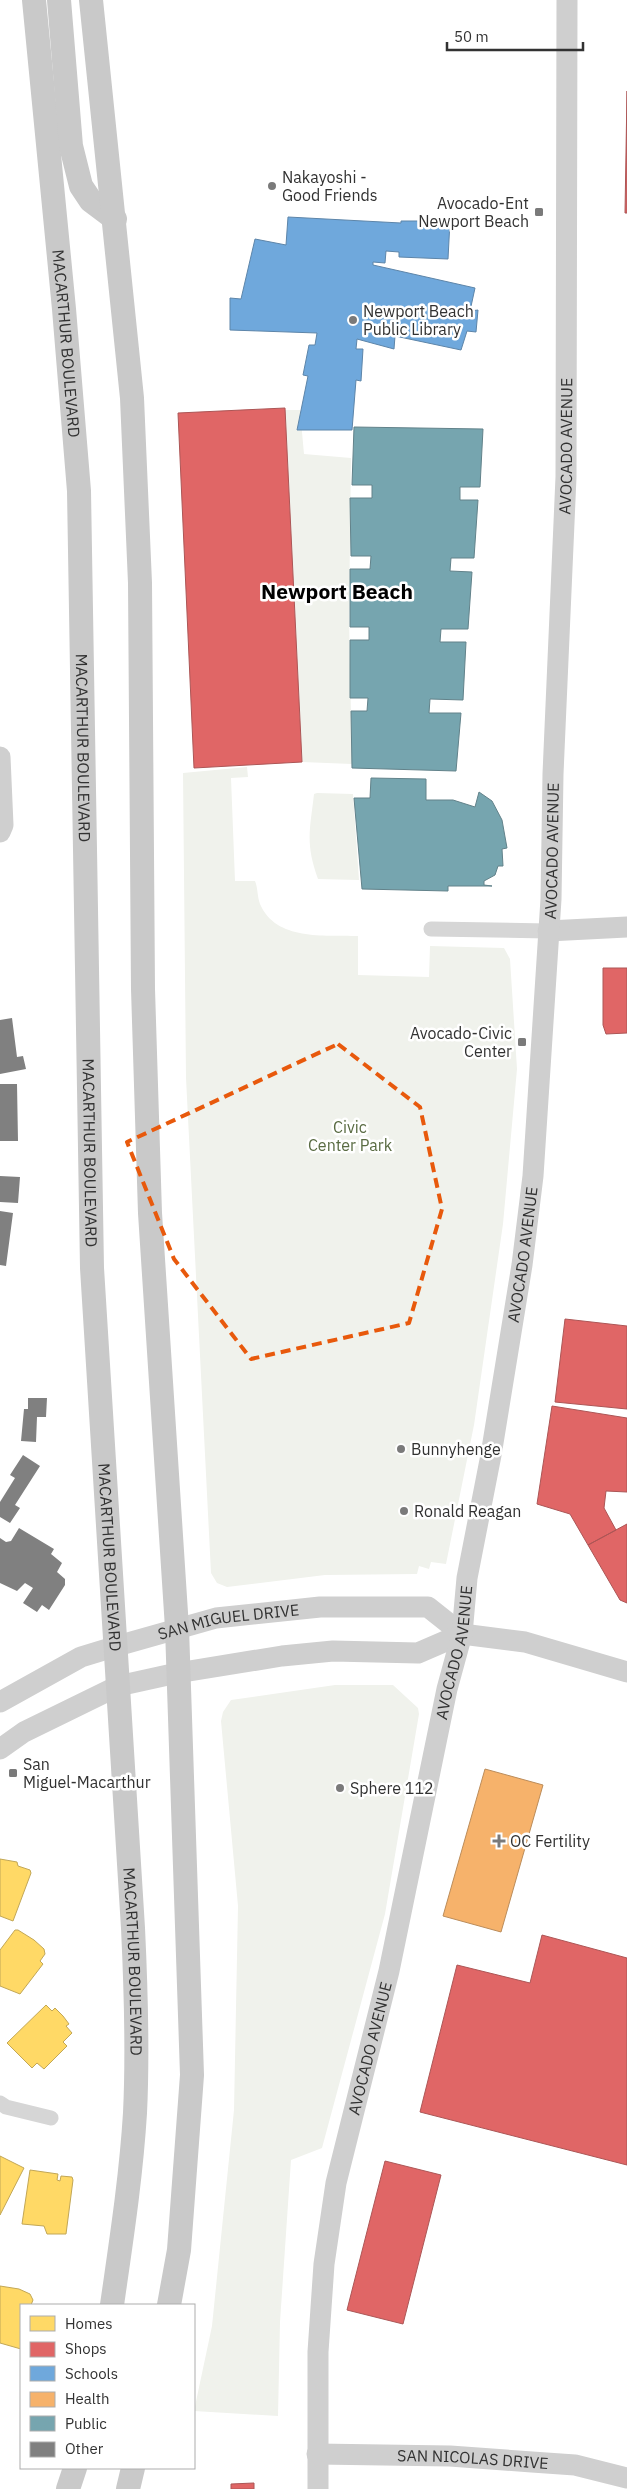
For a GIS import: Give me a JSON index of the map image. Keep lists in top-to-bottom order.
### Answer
{
  "streets": {
    "main road": ["MACARTHUR BOULEVARD"],
    "street": ["AVOCADO AVENUE", "SAN MIGUEL DRIVE", "SAN NICOLAS DRIVE"]
  },
  "crossings": [
    ["MACARTHUR BOULEVARD", "SAN MIGUEL DRIVE"],
    ["AVOCADO AVENUE", "SAN MIGUEL DRIVE"],
    ["AVOCADO AVENUE", "SAN NICOLAS DRIVE"]
  ],
  "districts": ["Newport Beach"],
  "parks": ["Civic Center Park"],
  "places": {
    "other": [
      "Nakayoshi - Good Friends",
      "Newport Beach Public Library",
      "Bunnyhenge",
      "Ronald Reagan",
      "Sphere 112"
    ],
    "transit": ["Avocado-Ent Newport Beach", "Avocado-Civic Center", "San Miguel-Macarthur"],
    "health": ["OC Fertility"]
  },
  "legend": [
    "Homes",
    "Shops",
    "Schools",
    "Health",
    "Public",
    "Other"
  ],
  "scale_bar": "50 m"
}
